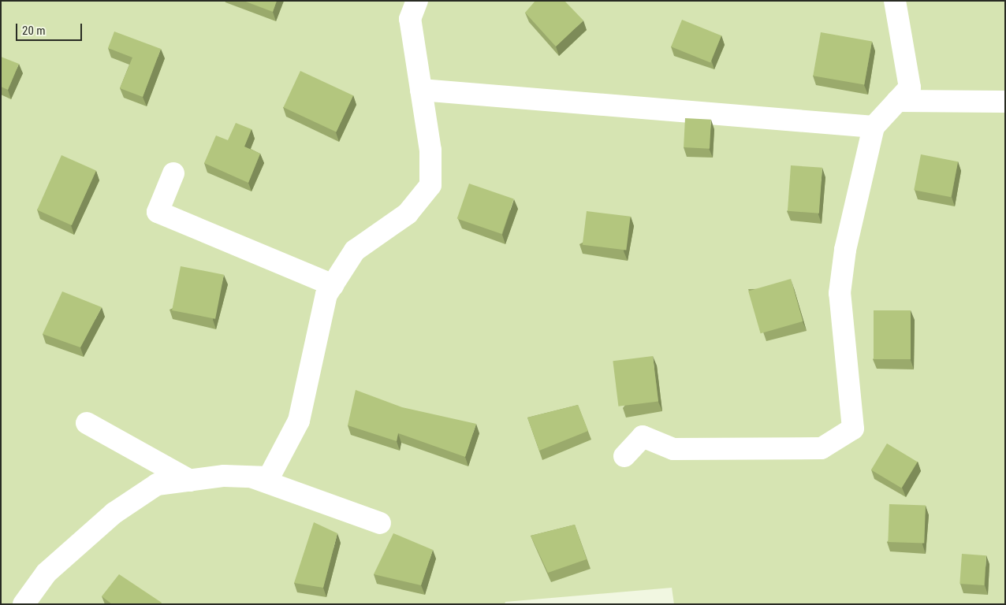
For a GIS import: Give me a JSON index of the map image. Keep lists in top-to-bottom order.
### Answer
{
  "scale_bar": "20 m"
}
